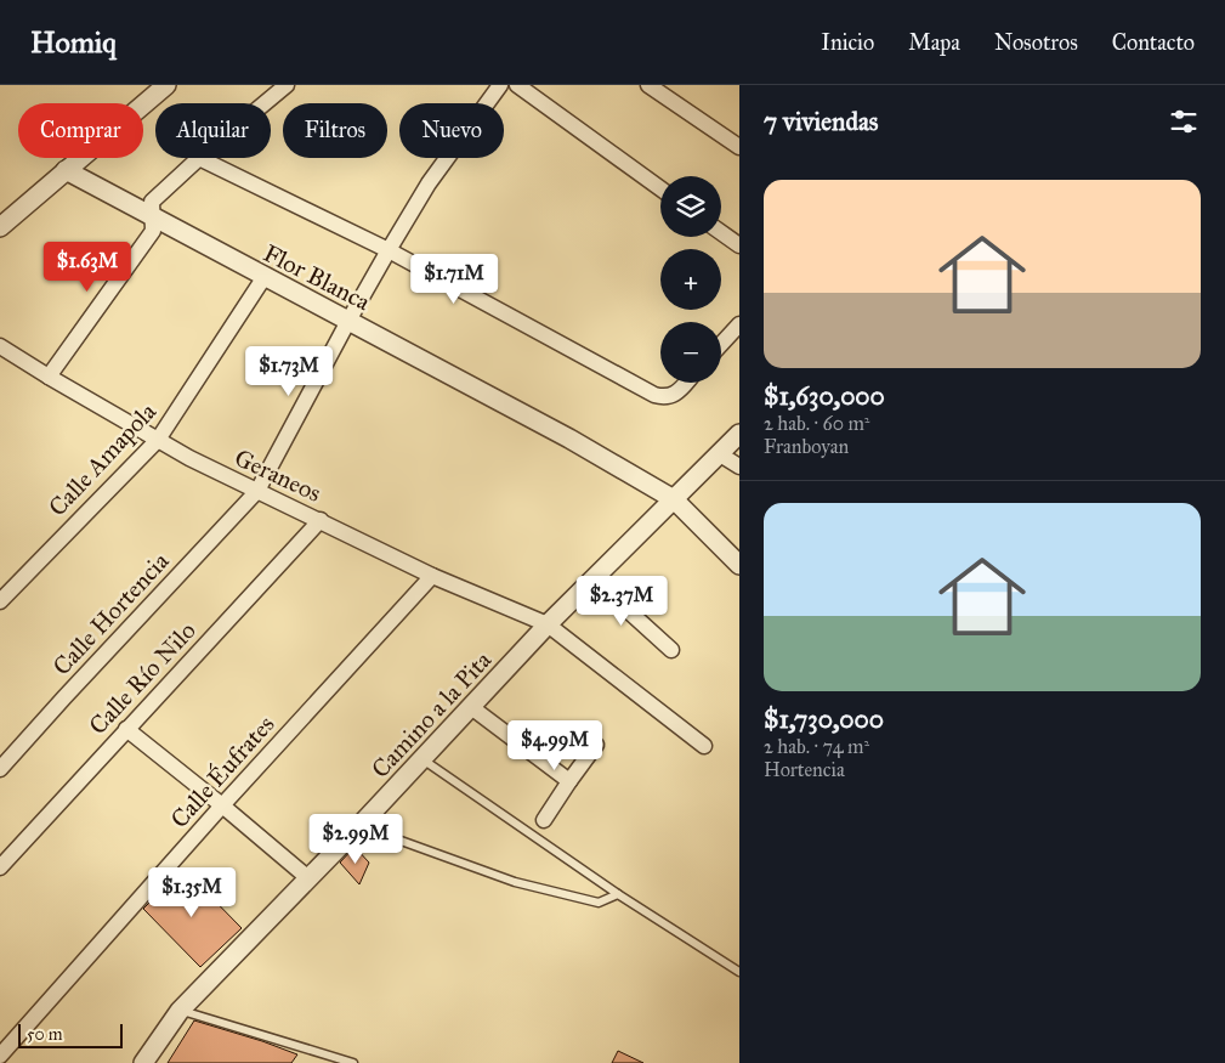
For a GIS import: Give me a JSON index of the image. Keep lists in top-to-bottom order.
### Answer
{
  "streets": {
    "street": [
      "Flor Blanca",
      "Calle Amapola",
      "Geraneos",
      "Calle Hortencia",
      "Calle Río Nilo",
      "Camino a la Pita",
      "Calle Éufrates"
    ]
  },
  "crossings": [
    ["Flor Blanca", "Calle Amapola"],
    ["Flor Blanca", "Calle Hortencia"],
    ["Flor Blanca", "Camino a la Pita"],
    ["Calle Amapola", "Geraneos"],
    ["Geraneos", "Calle Hortencia"],
    ["Geraneos", "Calle Río Nilo"],
    ["Geraneos", "Camino a la Pita"],
    ["Geraneos", "Calle Éufrates"]
  ],
  "scale_bar": "50 m",
  "page": {
    "header": "Homiq",
    "nav": [
      "Inicio",
      "Mapa",
      "Nosotros",
      "Contacto"
    ],
    "heading": "7 viviendas",
    "chip": [
      "Comprar",
      "Alquilar",
      "Filtros",
      "Nuevo"
    ],
    "list": [
      {
        "name": "$1,630,000",
        "note": "2 hab. · 60 m² · Franboyan"
      },
      {
        "name": "$1,730,000",
        "note": "2 hab. · 74 m² · Hortencia"
      }
    ],
    "map_buttons": ["+", "−"],
    "price": [
      "$1.63M",
      "$1.71M",
      "$1.73M",
      "$2.37M",
      "$4.99M",
      "$2.99M",
      "$1.35M"
    ],
    "scale": "50 m"
  }
}
